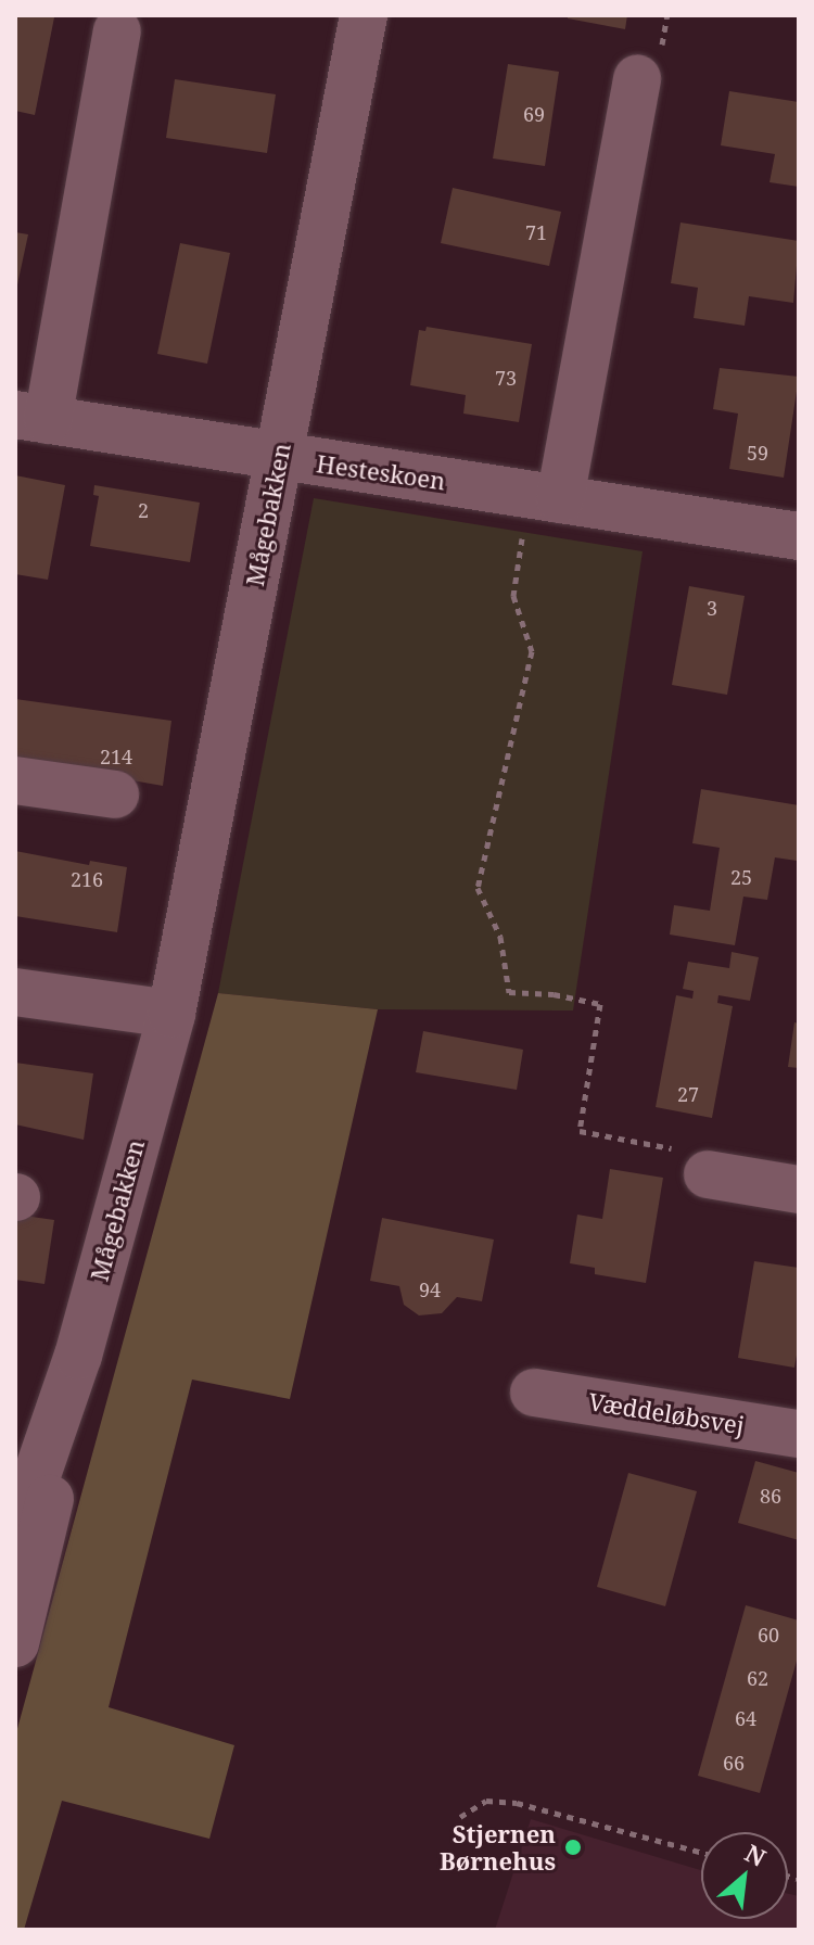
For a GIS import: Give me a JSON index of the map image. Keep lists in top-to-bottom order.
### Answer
{
  "streets": {
    "street": ["Hesteskoen", "Mågebakken", "Væddeløbsvej"]
  },
  "crossings": [
    ["Hesteskoen", "Mågebakken"]
  ],
  "places": ["Stjernen Børnehus"],
  "house_numbers": [
    "69",
    "71",
    "73",
    "59",
    "2",
    "3",
    "214",
    "25",
    "216",
    "27",
    "94",
    "86",
    "60",
    "62",
    "64",
    "66"
  ],
  "north": "top right"
}
